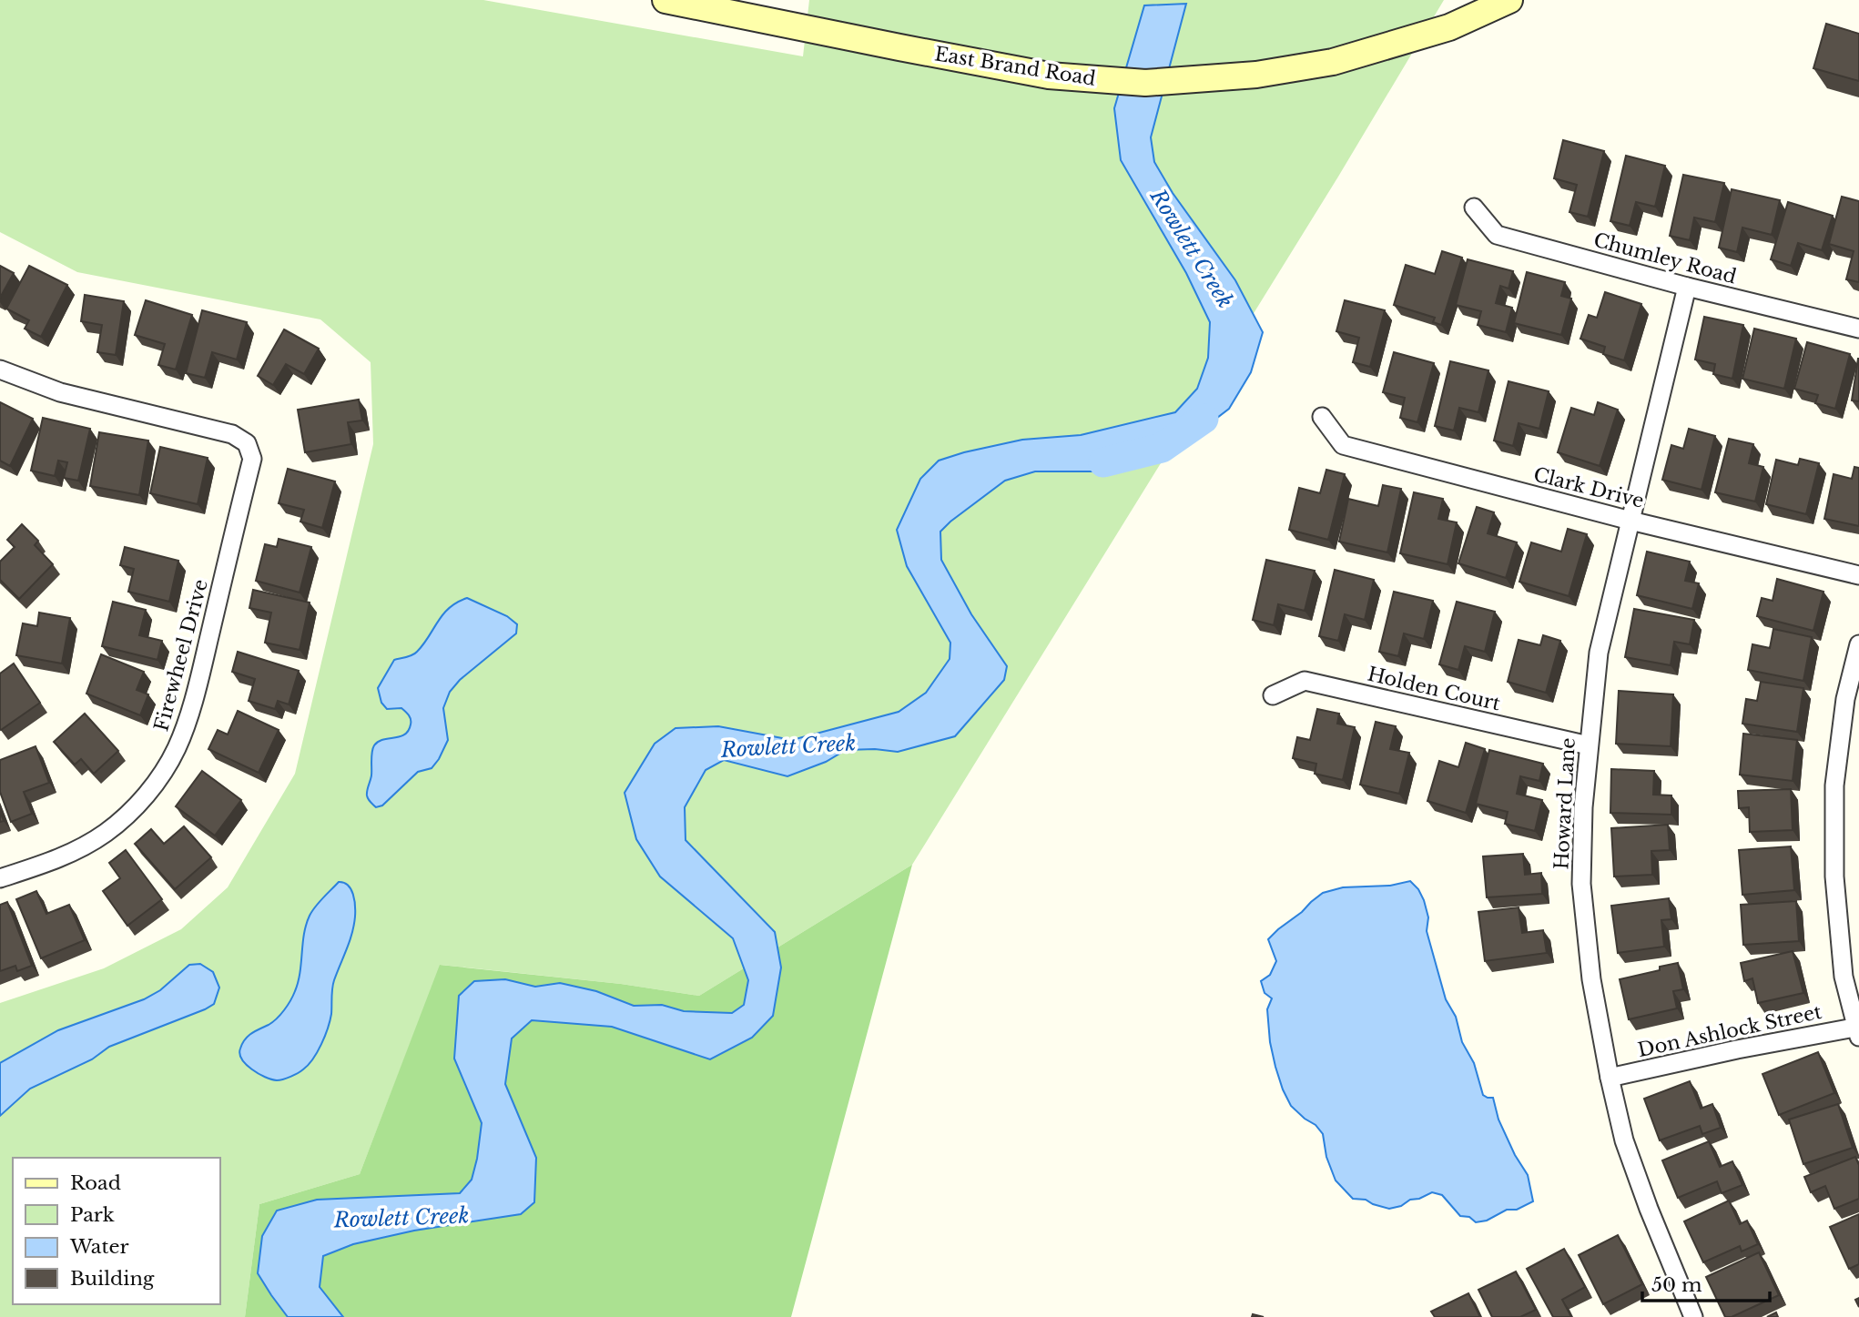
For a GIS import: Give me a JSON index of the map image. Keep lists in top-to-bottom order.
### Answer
{
  "streets": {
    "main road": ["East Brand Road"],
    "street": [
      "Chumley Road",
      "Clark Drive",
      "Firewheel Drive",
      "Holden Court",
      "Howard Lane",
      "Don Ashlock Street"
    ]
  },
  "crossings": [
    ["Chumley Road", "Howard Lane"],
    ["Clark Drive", "Howard Lane"],
    ["Holden Court", "Howard Lane"],
    ["Howard Lane", "Don Ashlock Street"]
  ],
  "water": ["Rowlett Creek"],
  "legend": [
    "Road",
    "Park",
    "Water",
    "Building"
  ],
  "scale_bar": "50 m"
}
